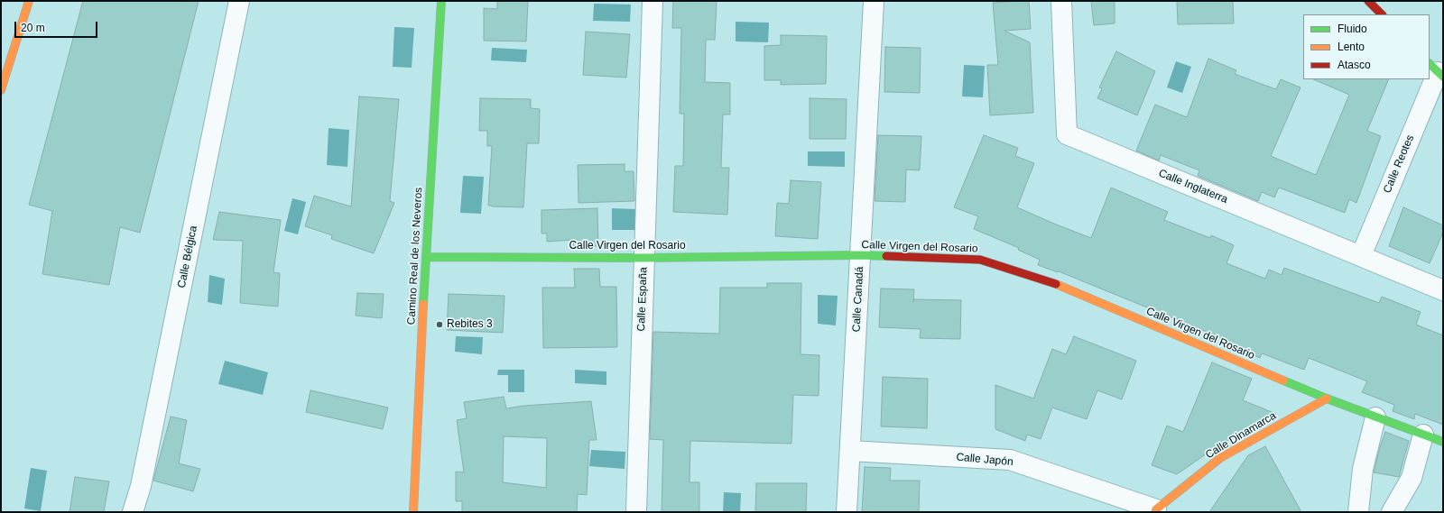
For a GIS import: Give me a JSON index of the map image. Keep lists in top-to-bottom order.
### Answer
{
  "streets": {
    "street": [
      "Calle Reotes",
      "Calle Inglaterra",
      "Calle Virgen del Rosario",
      "Camino Real de los Neveros",
      "Calle Bélgica",
      "Calle España",
      "Calle Canadá",
      "Calle Dinamarca",
      "Calle Japón"
    ]
  },
  "crossings": [
    ["Calle Reotes", "Calle Inglaterra"],
    ["Calle Virgen del Rosario", "Camino Real de los Neveros"],
    ["Calle Virgen del Rosario", "Calle España"],
    ["Calle Virgen del Rosario", "Calle Canadá"],
    ["Calle Virgen del Rosario", "Calle Dinamarca"],
    ["Calle Canadá", "Calle Japón"],
    ["Calle Dinamarca", "Calle Japón"]
  ],
  "places": ["Rebites 3"],
  "legend": ["Fluido", "Lento", "Atasco"],
  "scale_bar": "20 m"
}
